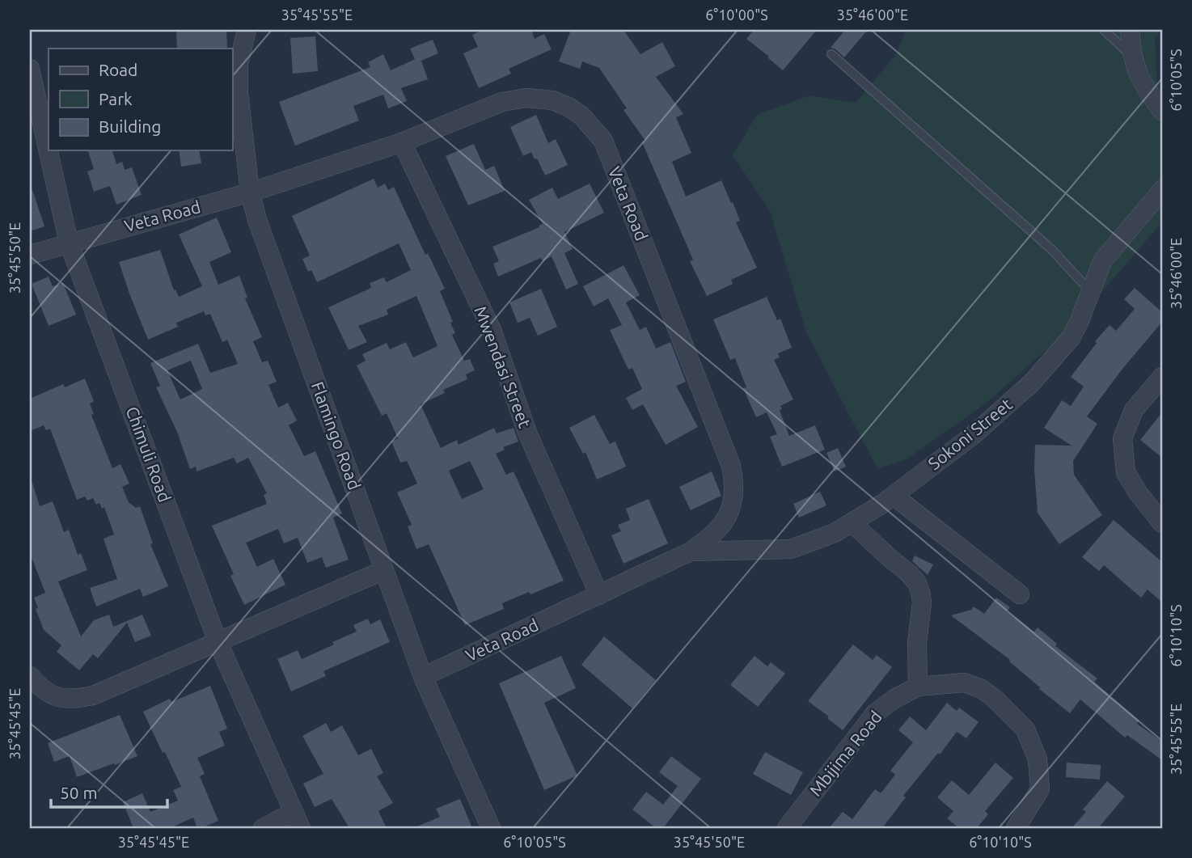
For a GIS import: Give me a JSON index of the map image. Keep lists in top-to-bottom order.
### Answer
{
  "streets": {
    "street": [
      "Veta Road",
      "Mwendasi Street",
      "Sokoni Street",
      "Flamingo Road",
      "Chimuli Road",
      "Mbijima Road"
    ]
  },
  "crossings": [
    ["Veta Road", "Mwendasi Street"],
    ["Veta Road", "Sokoni Street"],
    ["Veta Road", "Flamingo Road"],
    ["Veta Road", "Chimuli Road"]
  ],
  "legend": ["Road", "Park", "Building"],
  "scale_bar": "50 m",
  "coordinates": [
    "35°45'55\"E",
    "6°10'00\"S",
    "35°46'00\"E",
    "6°10'05\"S",
    "35°45'50\"E",
    "6°10'10\"S",
    "35°45'45\"E"
  ]
}
